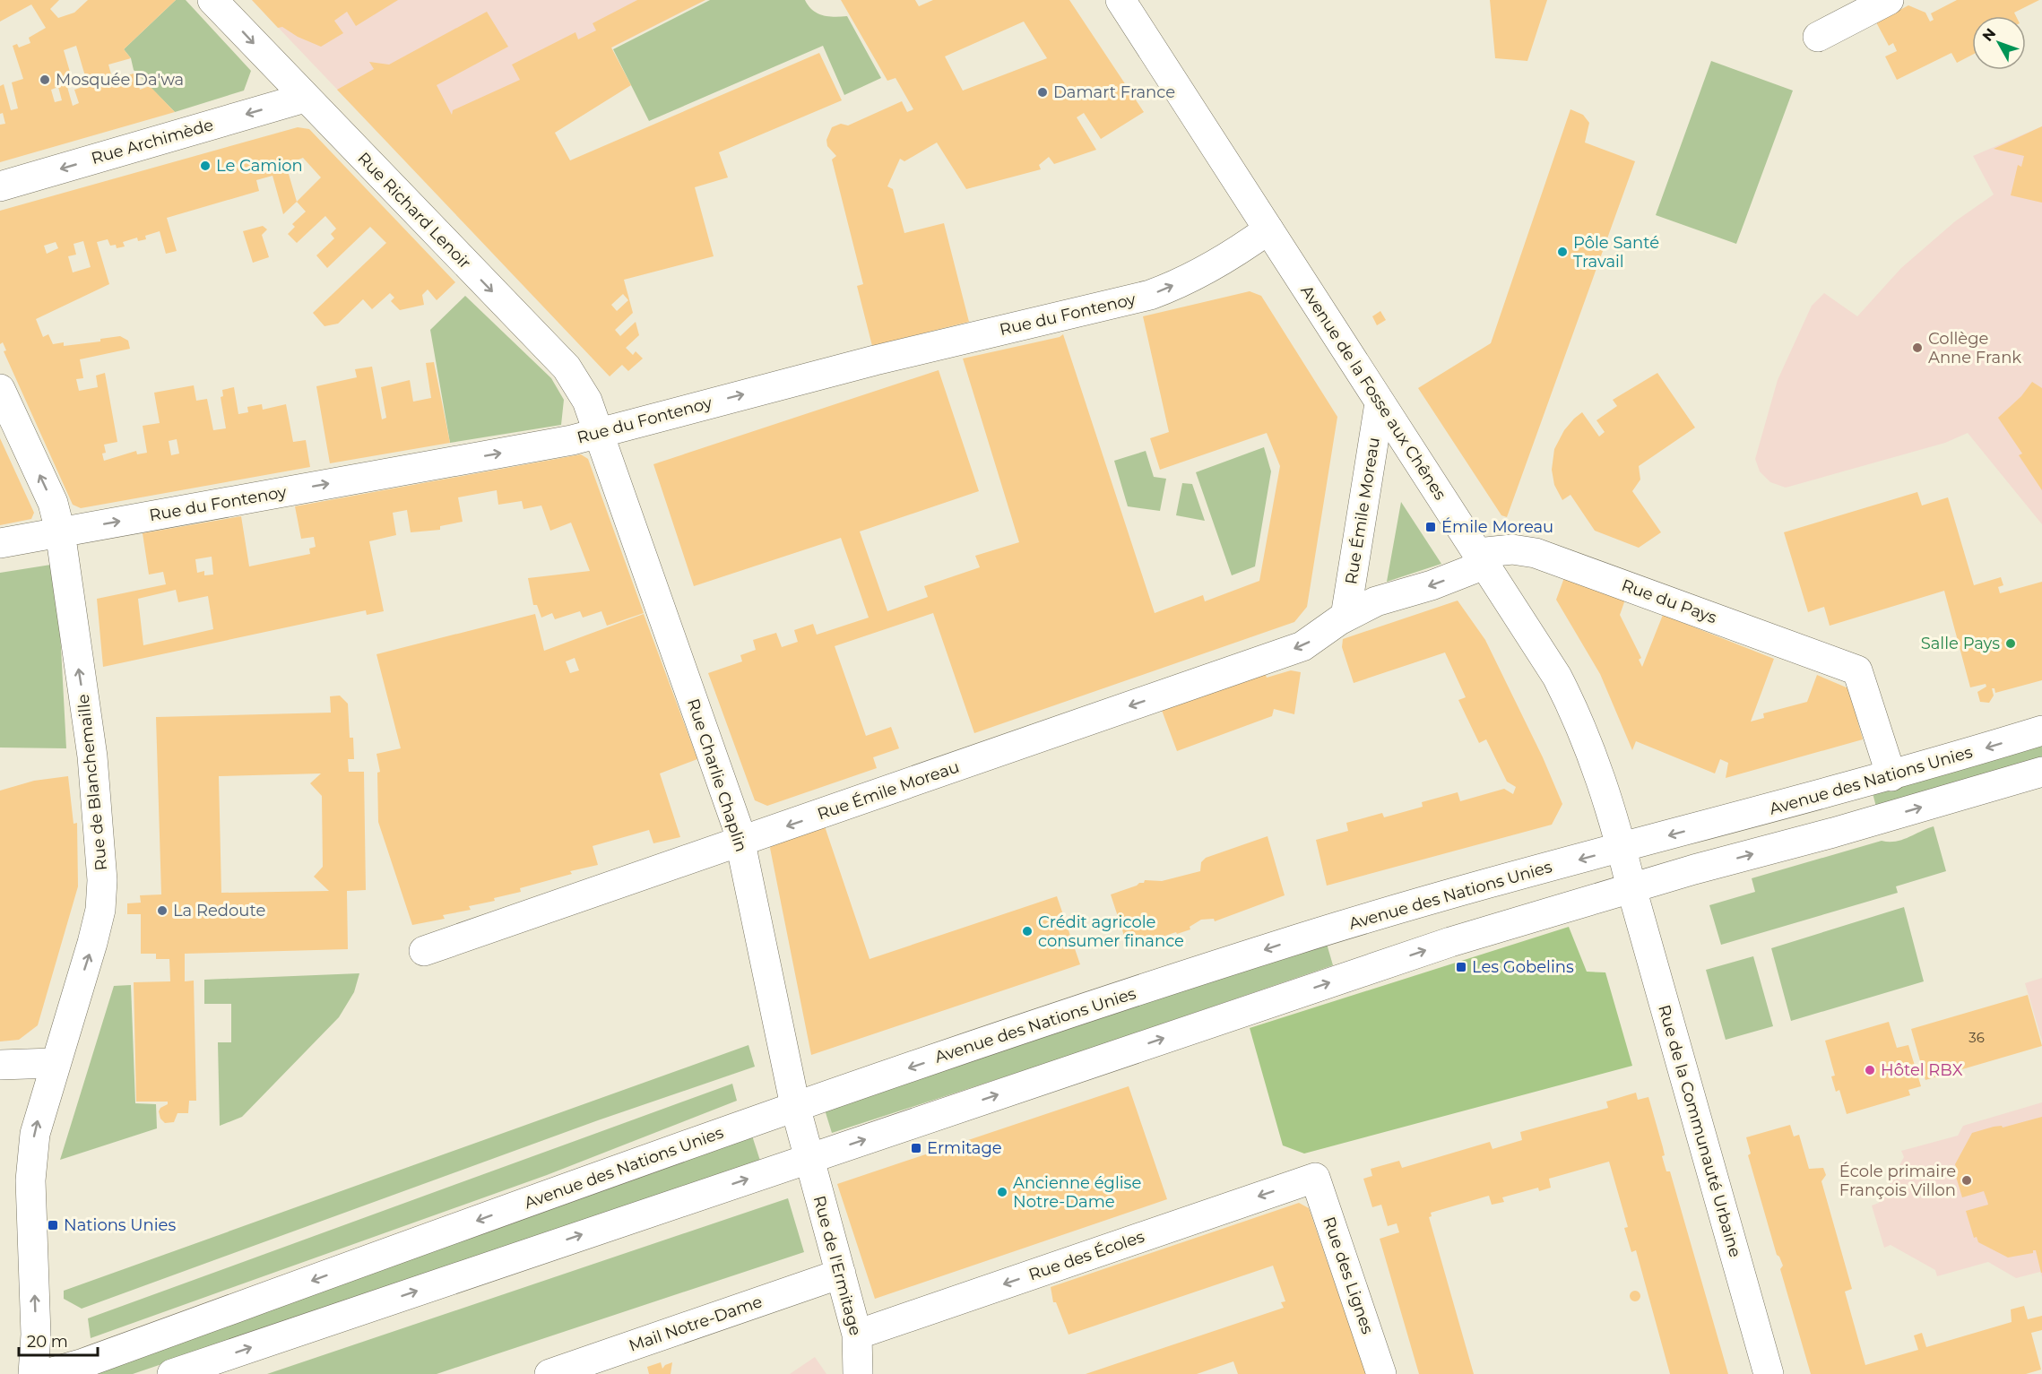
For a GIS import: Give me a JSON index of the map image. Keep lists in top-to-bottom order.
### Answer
{
  "streets": {
    "street": [
      "Rue Archimède",
      "Rue Richard Lenoir",
      "Rue du Fontenoy",
      "Avenue de la Fosse aux Chênes",
      "Rue Émile Moreau",
      "Rue du Pays",
      "Rue Charlie Chaplin",
      "Avenue des Nations Unies",
      "Rue de Blanchemaille",
      "Rue de la Communauté Urbaine",
      "Rue des Écoles",
      "Rue de l'Ermitage",
      "Rue des Lignes",
      "Mail Notre-Dame"
    ]
  },
  "crossings": [
    ["Rue Archimède", "Rue Richard Lenoir"],
    ["Rue Richard Lenoir", "Rue du Fontenoy"],
    ["Rue Richard Lenoir", "Rue Charlie Chaplin"],
    ["Rue du Fontenoy", "Avenue de la Fosse aux Chênes"],
    ["Rue du Fontenoy", "Rue Charlie Chaplin"],
    ["Rue du Fontenoy", "Rue de Blanchemaille"],
    ["Avenue de la Fosse aux Chênes", "Rue Émile Moreau"],
    ["Avenue de la Fosse aux Chênes", "Rue du Pays"],
    ["Avenue de la Fosse aux Chênes", "Avenue des Nations Unies"],
    ["Avenue de la Fosse aux Chênes", "Rue de la Communauté Urbaine"],
    ["Rue Émile Moreau", "Rue du Pays"],
    ["Rue Émile Moreau", "Rue Charlie Chaplin"],
    ["Rue du Pays", "Avenue des Nations Unies"],
    ["Rue Charlie Chaplin", "Avenue des Nations Unies"],
    ["Rue Charlie Chaplin", "Rue de l'Ermitage"],
    ["Rue des Écoles", "Rue de l'Ermitage"],
    ["Rue des Écoles", "Rue des Lignes"],
    ["Rue de l'Ermitage", "Mail Notre-Dame"]
  ],
  "one_way": [
    "Rue Archimède",
    "Rue Richard Lenoir",
    "Rue du Fontenoy",
    "Rue Émile Moreau",
    "Rue de Blanchemaille"
  ],
  "places": {
    "other": [
      "Mosquée Da'wa",
      "Damart France",
      "Le Camion",
      "Pôle Santé Travail",
      "Collège Anne Frank",
      "Salle Pays",
      "La Redoute",
      "Crédit agricole consumer finance",
      "Hôtel RBX",
      "École primaire François Villon",
      "Ancienne église Notre-Dame"
    ],
    "transit": [
      "Émile Moreau",
      "Les Gobelins",
      "Ermitage",
      "Nations Unies"
    ]
  },
  "house_numbers": ["36"],
  "scale_bar": "20 m",
  "north": "top left"
}
